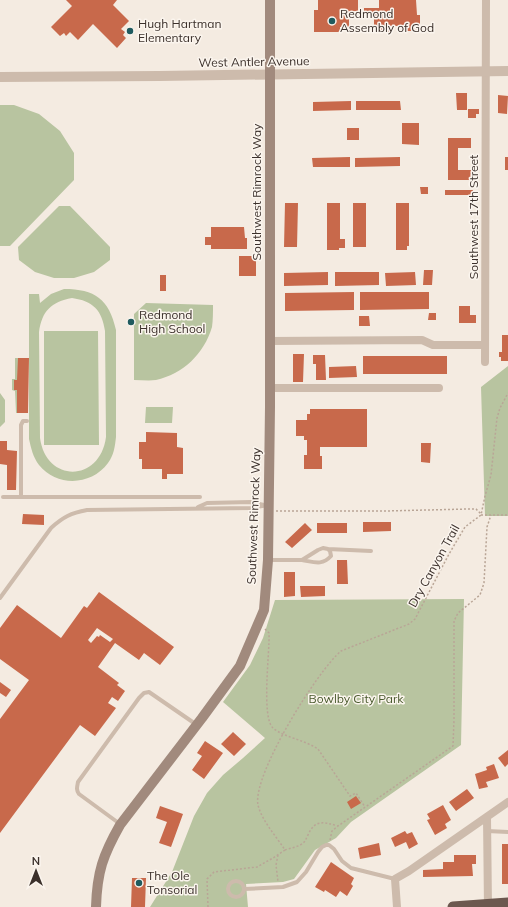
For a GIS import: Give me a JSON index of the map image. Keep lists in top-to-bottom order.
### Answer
{
  "streets": {
    "main road": ["Southwest Rimrock Way"],
    "street": ["West Antler Avenue", "Southwest 17th Street"],
    "path": ["Dry Canyon Trail"]
  },
  "crossings": [
    ["West Antler Avenue", "Southwest Rimrock Way"],
    ["West Antler Avenue", "Southwest 17th Street"],
    ["Southwest Rimrock Way", "Dry Canyon Trail"]
  ],
  "parks": ["Bowlby City Park"],
  "places": [
    "Redmond Assembly of God",
    "Hugh Hartman Elementary",
    "Redmond High School",
    "The Ole Tonsorial"
  ],
  "north": "top"
}
